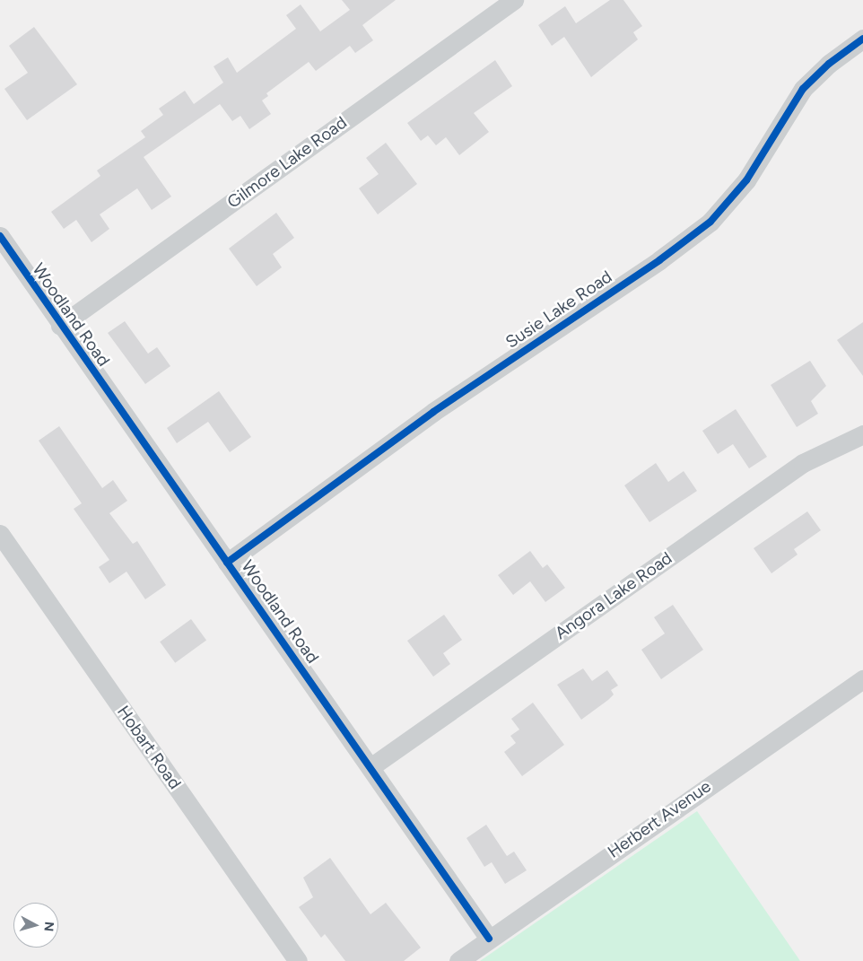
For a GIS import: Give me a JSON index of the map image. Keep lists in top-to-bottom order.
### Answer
{
  "streets": {
    "street": [
      "Gilmore Lake Road",
      "Susie Lake Road",
      "Woodland Road",
      "Angora Lake Road",
      "Hobart Road",
      "Herbert Avenue"
    ]
  },
  "crossings": [
    ["Gilmore Lake Road", "Woodland Road"],
    ["Susie Lake Road", "Woodland Road"],
    ["Woodland Road", "Angora Lake Road"],
    ["Woodland Road", "Herbert Avenue"]
  ],
  "north": "right"
}
